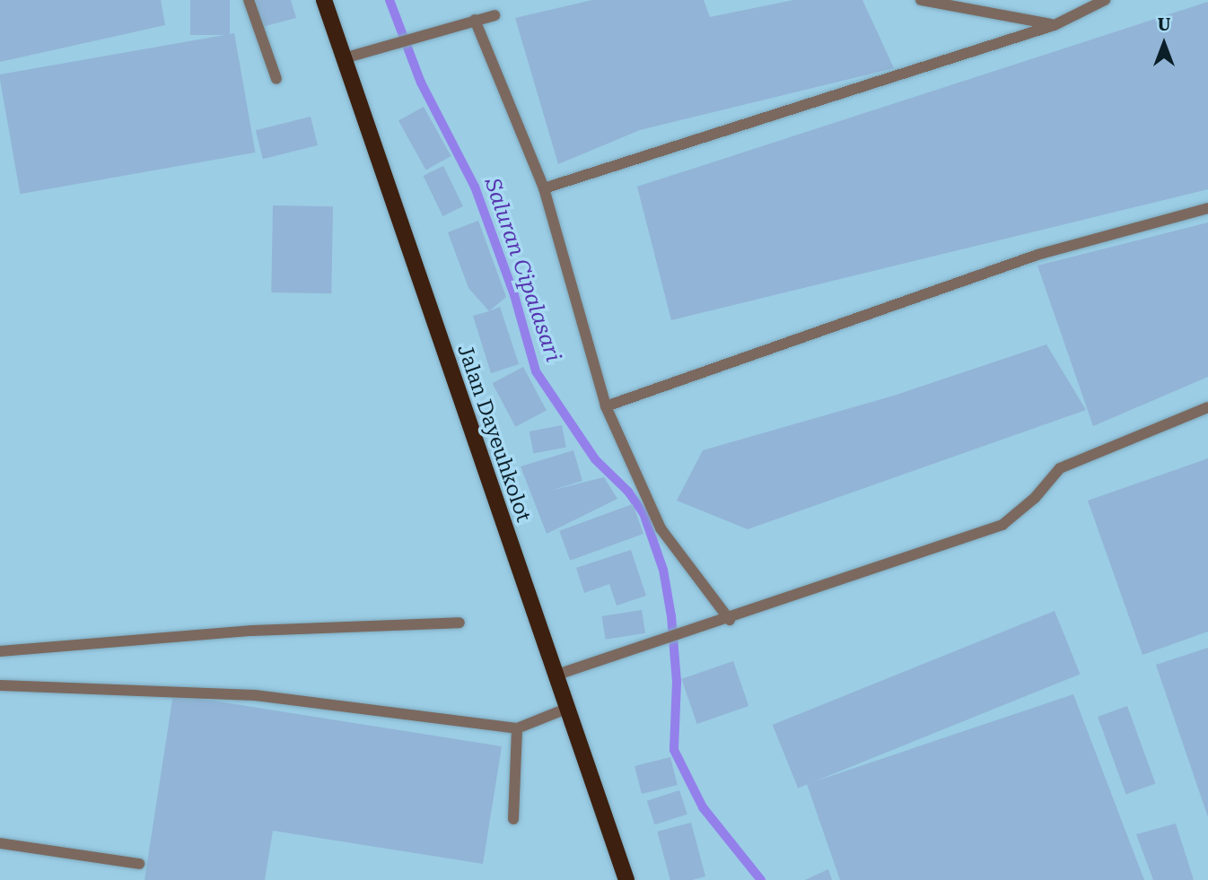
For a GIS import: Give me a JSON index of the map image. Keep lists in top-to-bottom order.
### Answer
{
  "streets": {
    "main road": ["Jalan Dayeuhkolot"]
  },
  "water": ["Saluran Cipalasari"],
  "north": "top"
}
